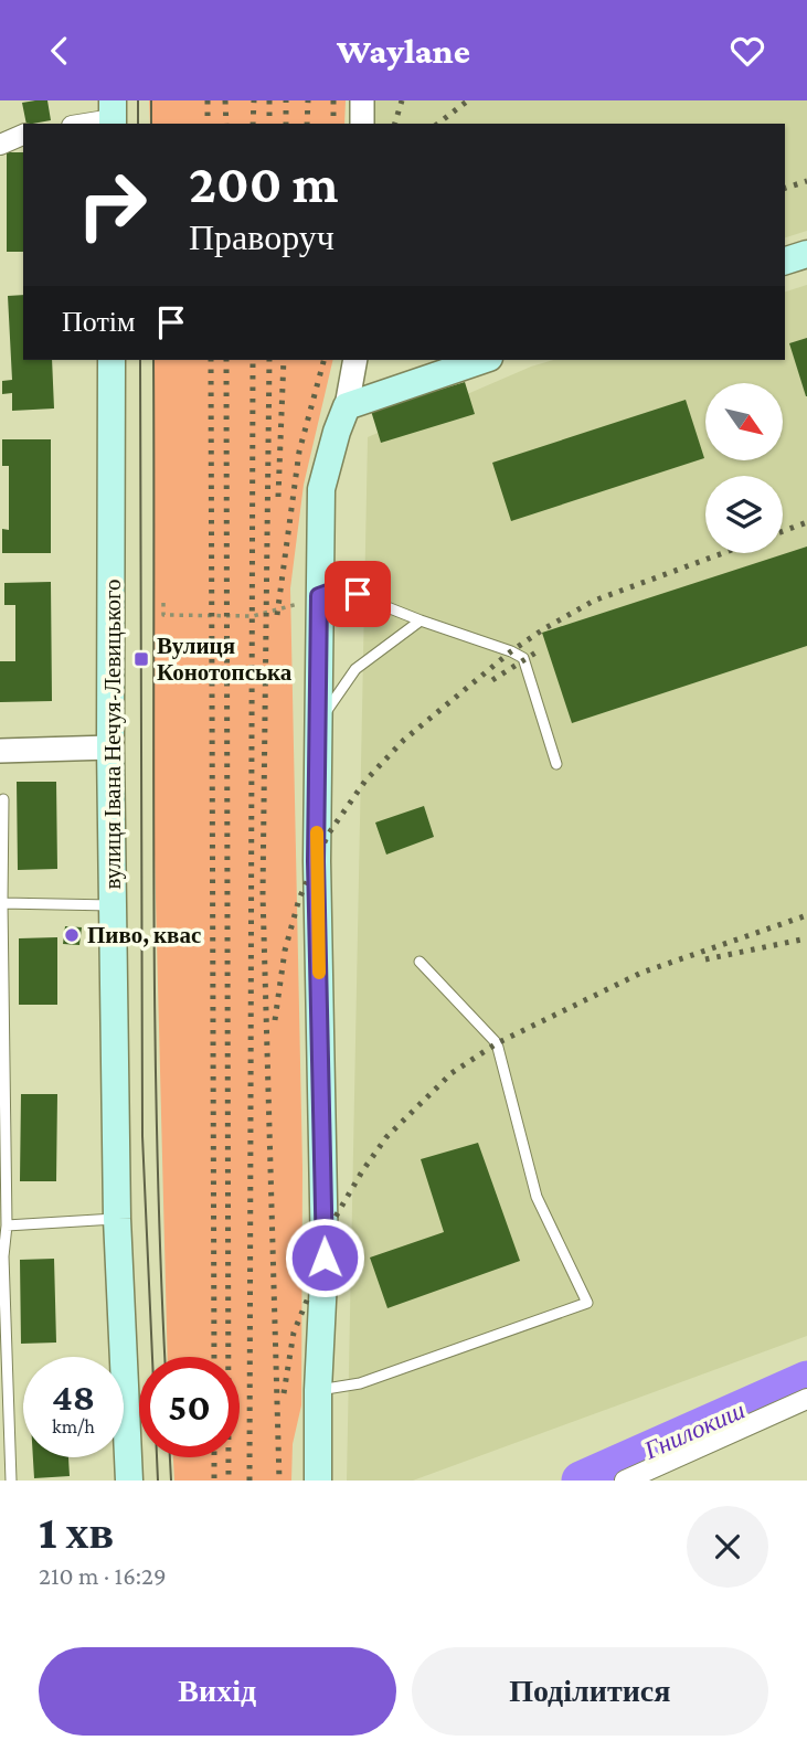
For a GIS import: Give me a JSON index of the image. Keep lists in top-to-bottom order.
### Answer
{
  "streets": {
    "main road": ["вулиця Івана Нечуя-Левицького"]
  },
  "water": ["Гнилокиш"],
  "places": {
    "transit": ["Вулиця Конотопська"],
    "other": ["Пиво, квас"]
  },
  "north": "bottom right",
  "page": {
    "header": "Waylane",
    "turn": ["200 m", "Праворуч"],
    "then": "Потім",
    "speed": "48 km/h",
    "limit": "50",
    "heading": ["1 хв", "210 m · 16:29"],
    "buttons": ["Вихід", "Поділитися"]
  }
}
